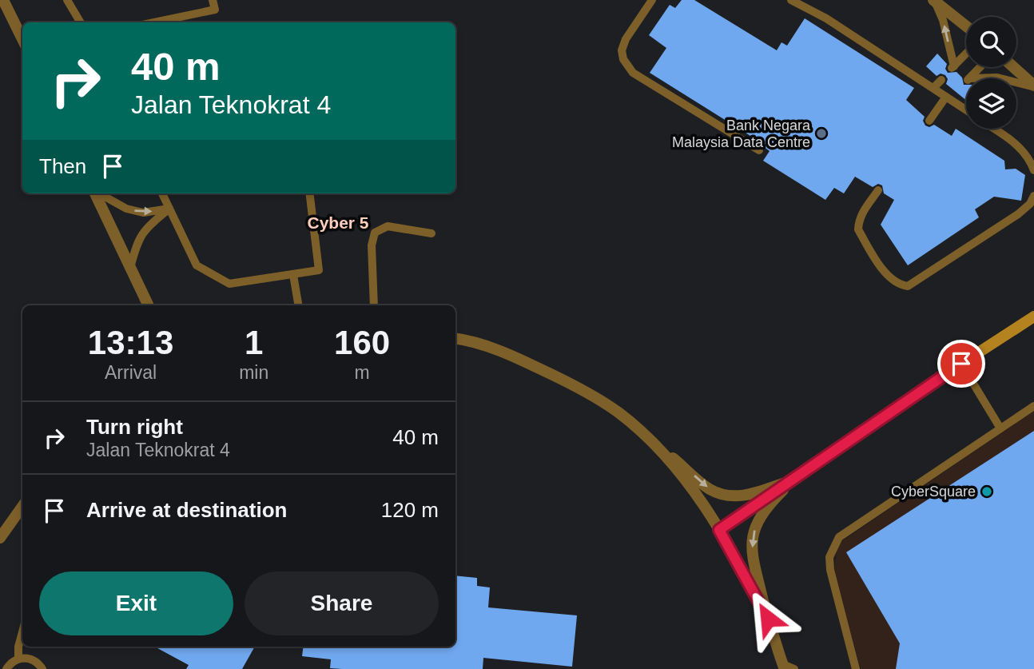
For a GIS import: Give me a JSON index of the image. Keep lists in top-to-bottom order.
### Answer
{
  "districts": ["Cyber 5"],
  "places": ["Bank Negara Malaysia Data Centre", "CyberSquare"],
  "page": {
    "turn": ["40 m", "Jalan Teknokrat 4"],
    "then": "Then",
    "eta": [
      "13:13",
      "Arrival",
      "1",
      "min",
      "160",
      "m"
    ],
    "list": [
      {
        "name": "Turn right",
        "note": "Jalan Teknokrat 4",
        "value": "40 m"
      },
      {
        "name": "Arrive at destination",
        "value": "120 m"
      }
    ],
    "buttons": ["Exit", "Share"]
  }
}
